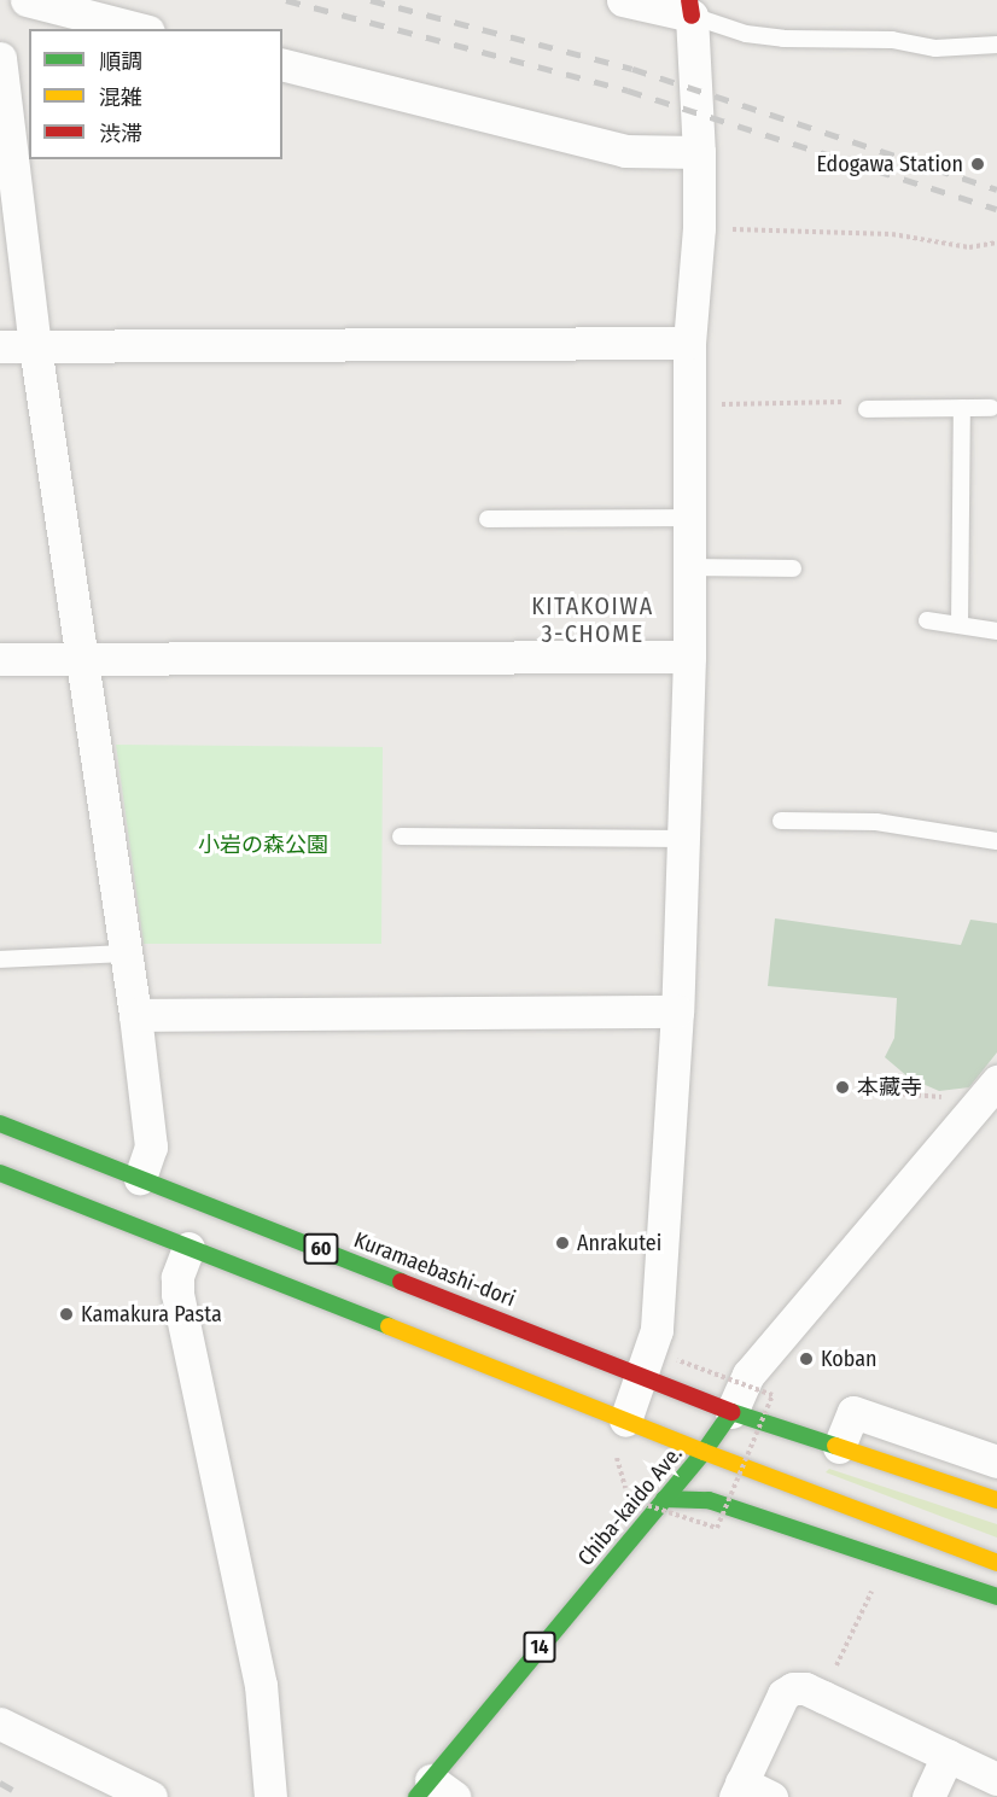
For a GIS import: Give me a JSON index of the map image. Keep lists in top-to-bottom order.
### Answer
{
  "streets": {
    "main road": [
      "60",
      "Kuramaebashi-dori",
      "Chiba-kaido Ave.",
      "14"
    ]
  },
  "crossings": [
    ["60", "Chiba-kaido Ave."],
    ["60", "14"],
    ["Kuramaebashi-dori", "14"],
    ["Chiba-kaido Ave.", "14"]
  ],
  "districts": ["KITAKOIWA 3-CHOME"],
  "parks": ["小岩の森公園"],
  "places": [
    "Edogawa Station",
    "本藏寺",
    "Anrakutei",
    "Kamakura Pasta",
    "Koban"
  ],
  "legend": ["順調", "混雑", "渋滞"]
}
